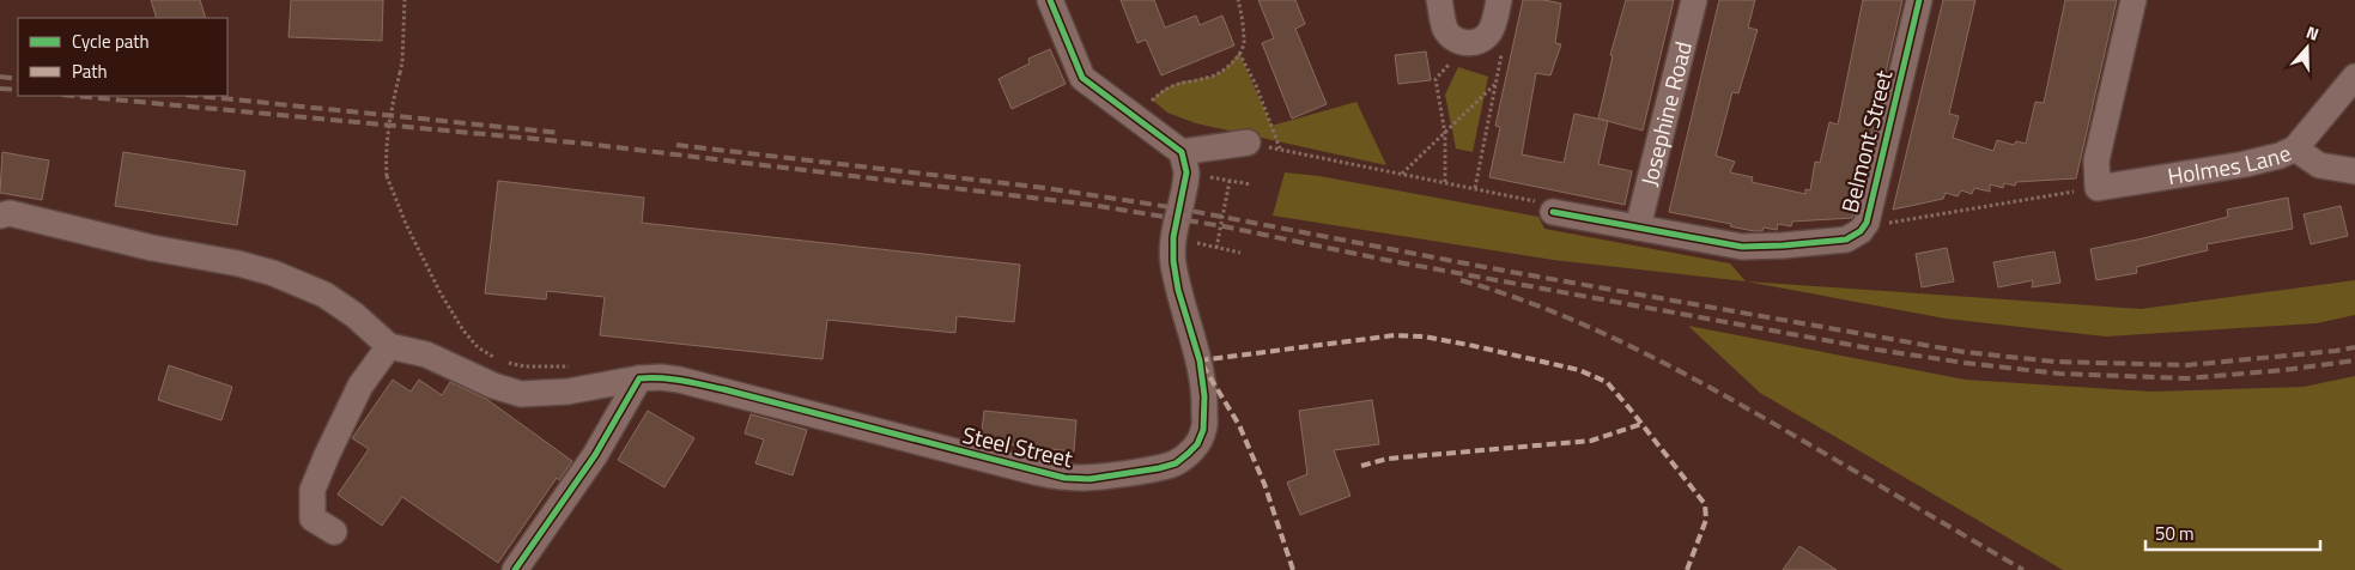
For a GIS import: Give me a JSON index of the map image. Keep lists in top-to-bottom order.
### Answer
{
  "streets": {
    "street": [
      "Josephine Road",
      "Belmont Street",
      "Holmes Lane",
      "Steel Street"
    ]
  },
  "crossings": [
    ["Josephine Road", "Belmont Street"]
  ],
  "legend": ["Cycle path", "Path"],
  "scale_bar": "50 m",
  "north": "top"
}
